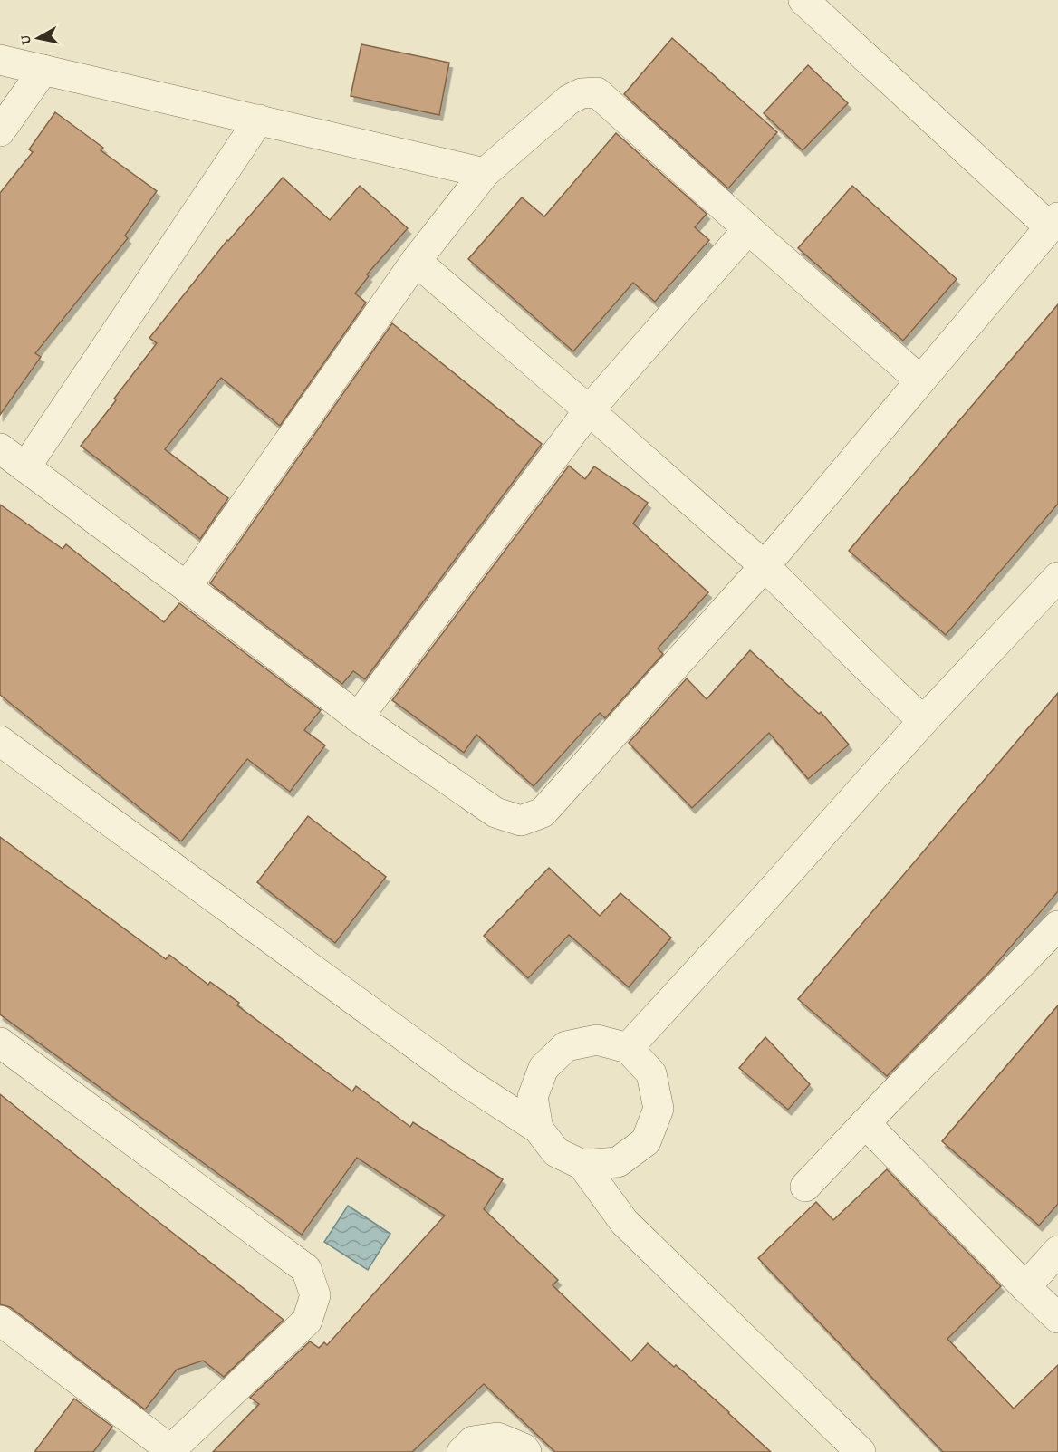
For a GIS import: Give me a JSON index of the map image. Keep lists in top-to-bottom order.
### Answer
{
  "north": "left"
}
